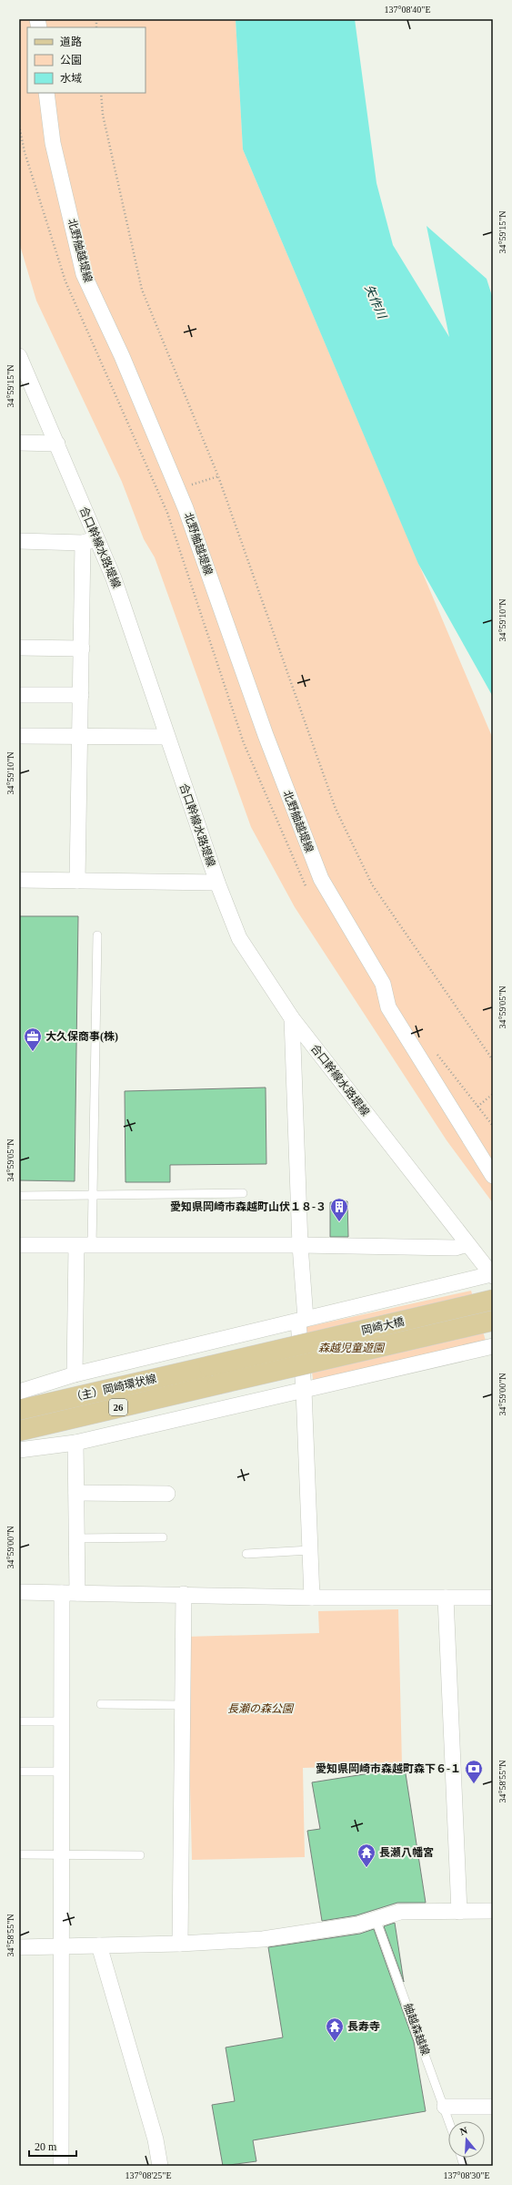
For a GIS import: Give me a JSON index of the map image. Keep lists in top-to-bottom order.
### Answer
{
  "streets": {
    "main road": ["岡崎大橋", "（主）岡崎環状線", "26"],
    "street": ["北野舳越堤線", "合口幹線水路堤線"],
    "lane": ["舳越森越線"]
  },
  "crossings": [
    ["岡崎大橋", "（主）岡崎環状線"]
  ],
  "water": ["矢作川"],
  "parks": ["森越児童遊園", "長瀬の森公園"],
  "places": {
    "office": ["大久保商事(株)"],
    "building": ["愛知県岡崎市森越町山伏１８‐３"],
    "bank": ["愛知県岡崎市森越町森下６‐１"],
    "temple": ["長瀬八幡宮", "長寿寺"]
  },
  "legend": ["道路", "公園", "水域"],
  "scale_bar": "20 m",
  "north": "top",
  "coordinates": [
    "137°08'40\"E",
    "34°59'15\"N",
    "34°59'10\"N",
    "34°59'05\"N",
    "34°59'00\"N",
    "34°58'55\"N",
    "137°08'25\"E",
    "137°08'30\"E"
  ]
}
